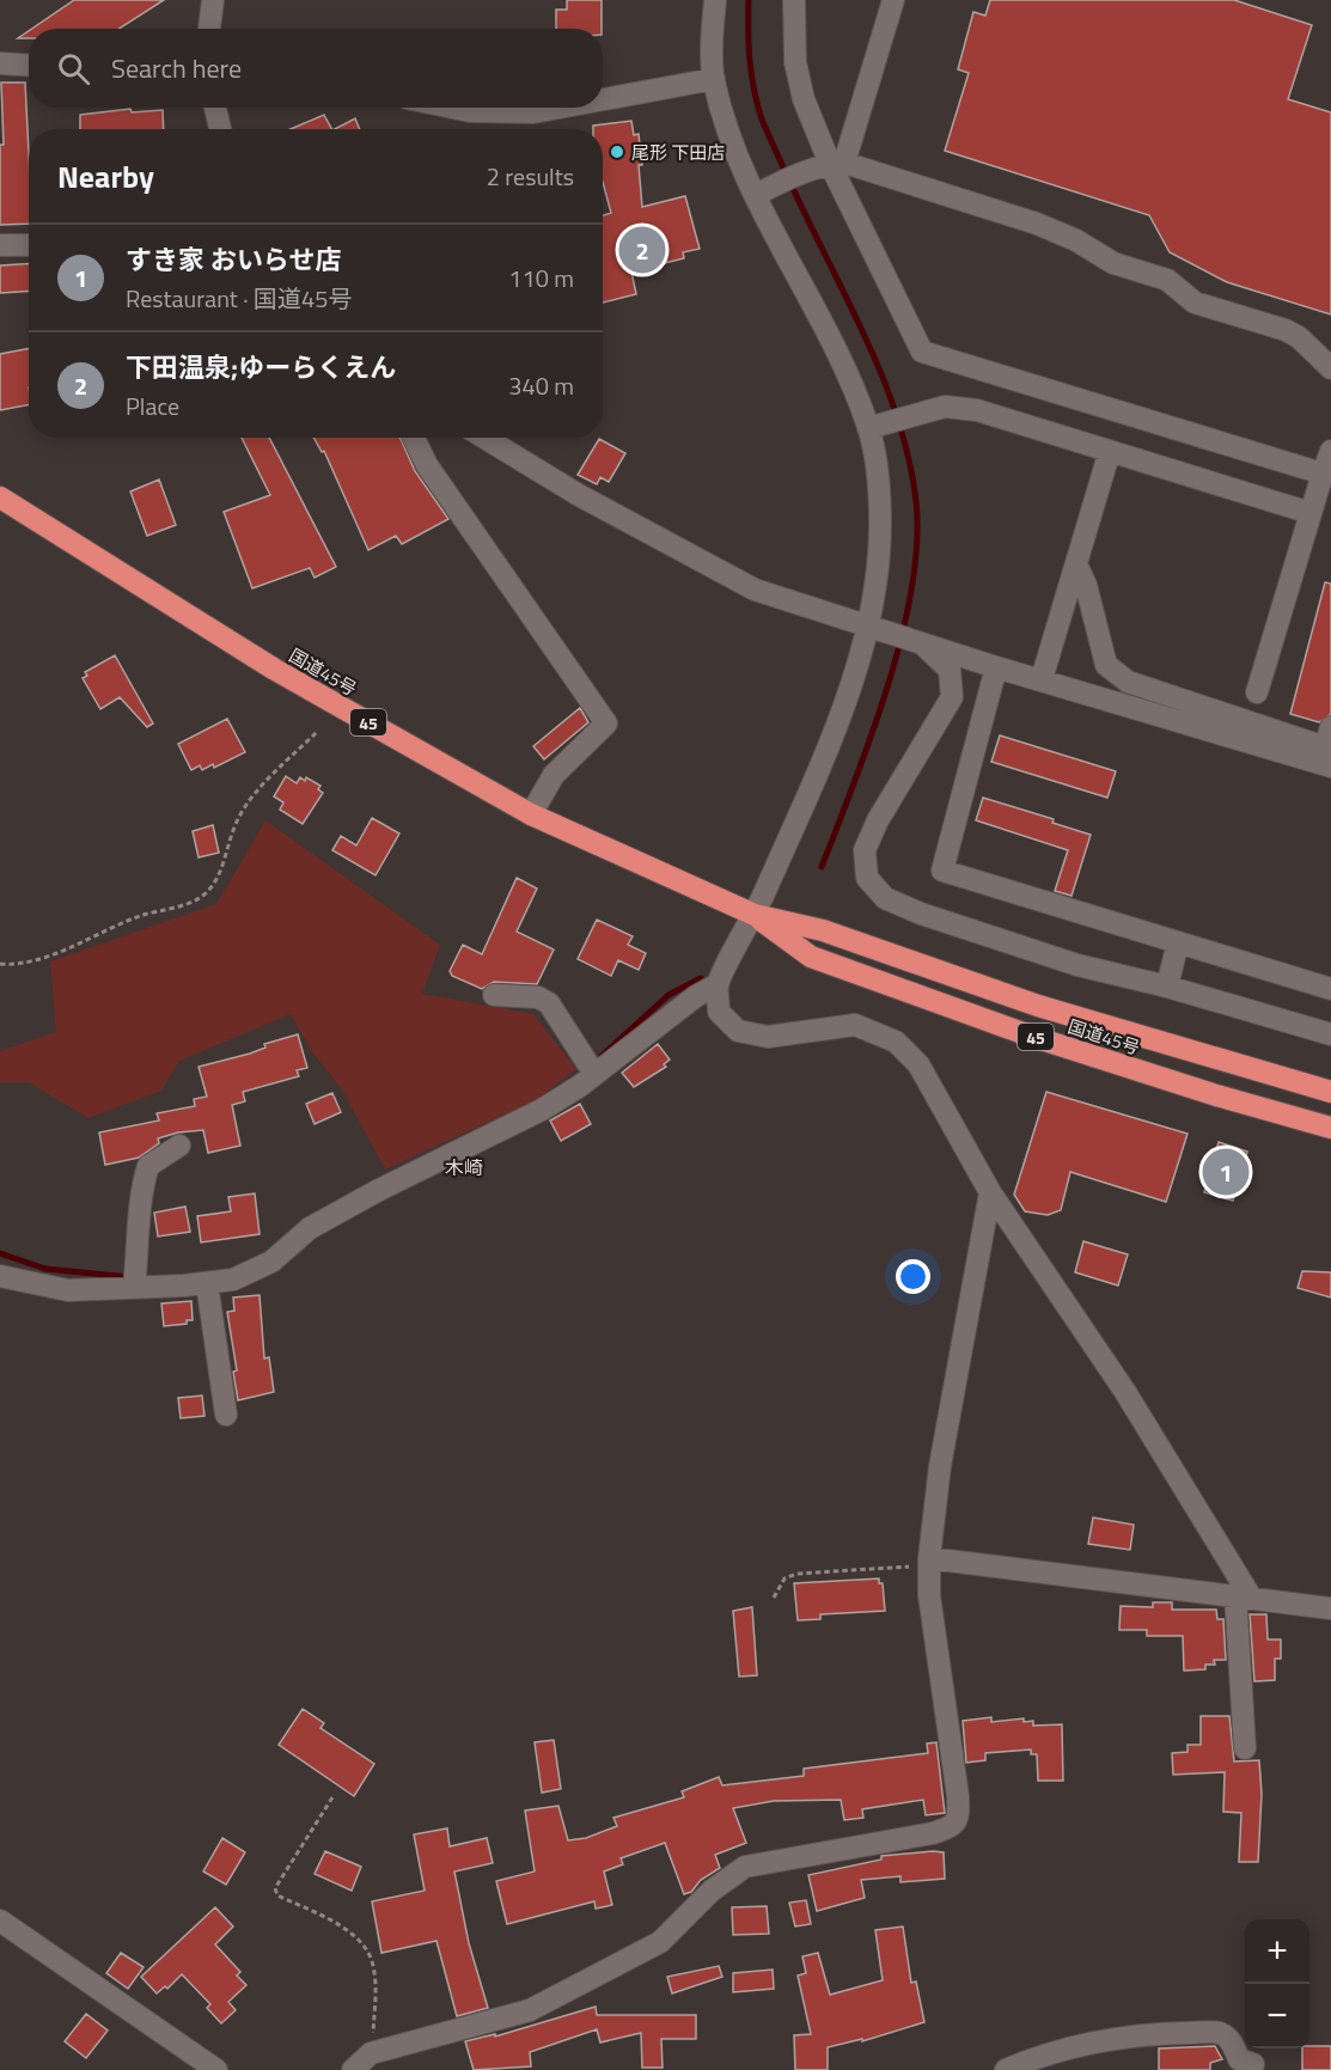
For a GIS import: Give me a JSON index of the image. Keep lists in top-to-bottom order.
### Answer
{
  "streets": {
    "highway": ["国道45号", "45"]
  },
  "districts": ["木崎"],
  "places": ["尾形 下田店"],
  "page": {
    "search": "Search here",
    "heading": ["Nearby", "2 results"],
    "list": [
      {
        "mark": "1",
        "name": "すき家 おいらせ店",
        "note": "Restaurant · 国道45号",
        "value": "110 m"
      },
      {
        "mark": "2",
        "name": "下田温泉;ゆーらくえん",
        "note": "Place",
        "value": "340 m"
      }
    ],
    "pins": ["2", "1"],
    "map_buttons": ["+", "−"]
  }
}
